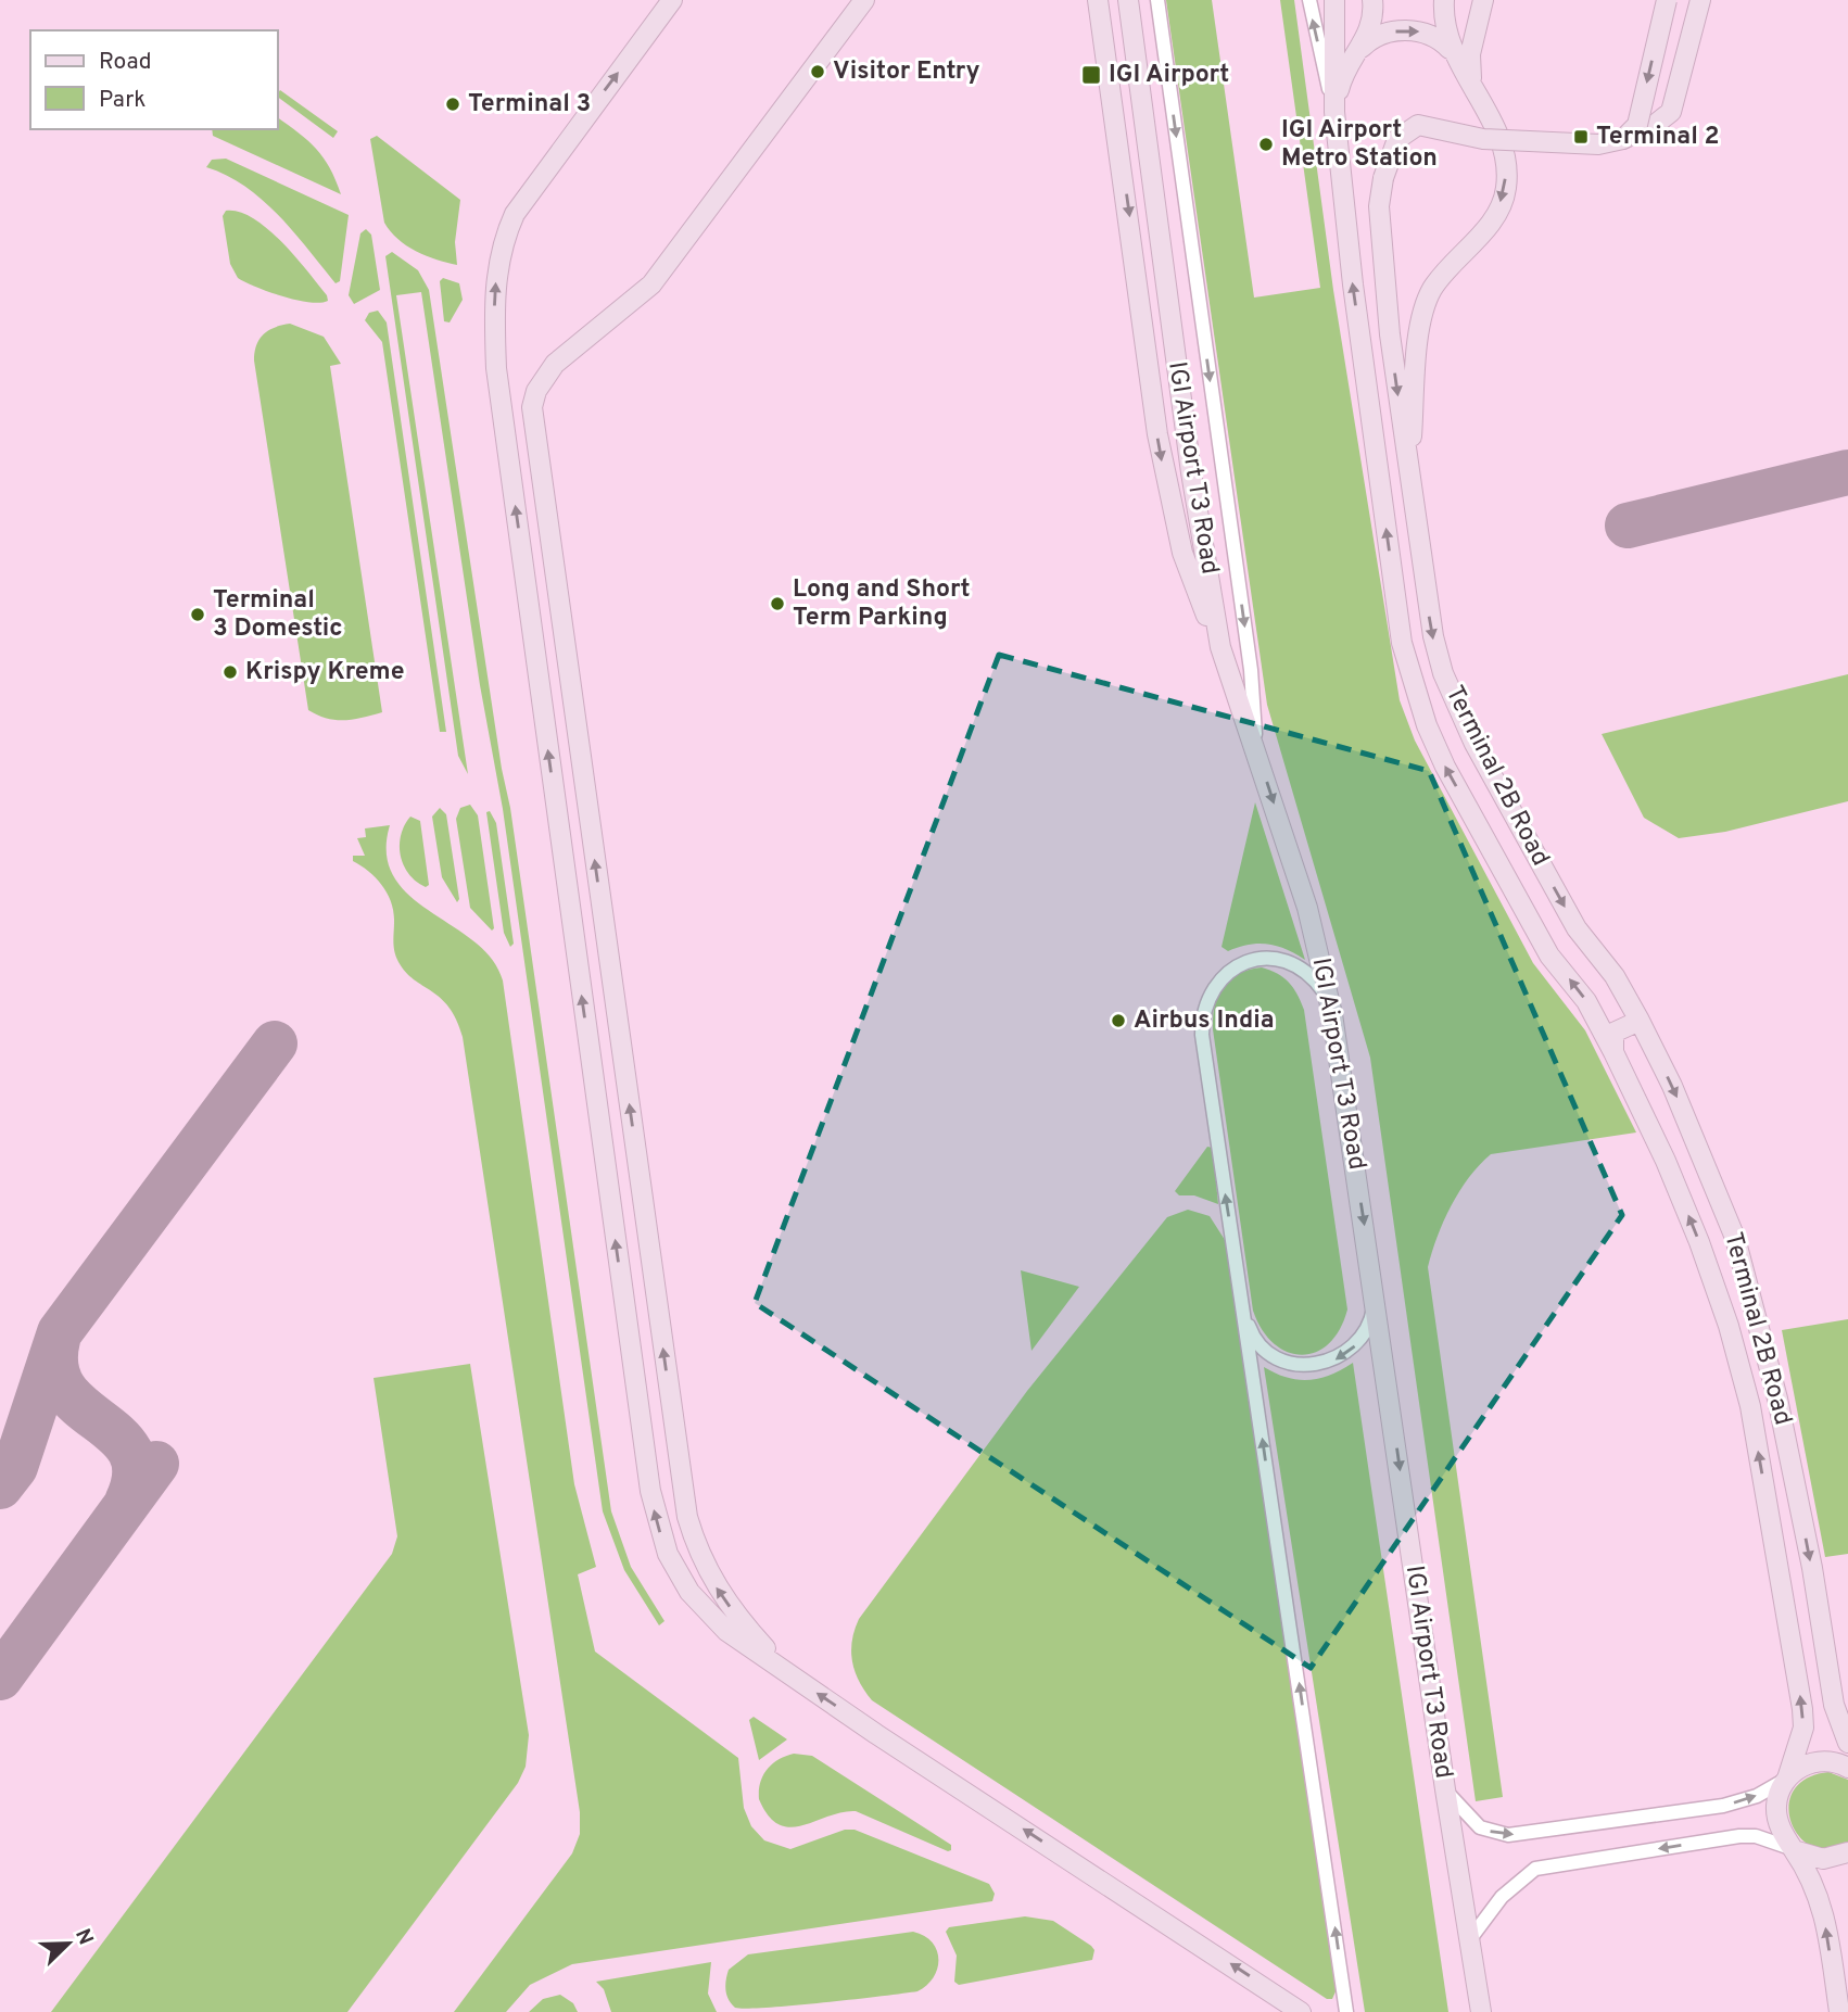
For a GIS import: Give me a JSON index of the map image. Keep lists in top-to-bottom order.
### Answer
{
  "streets": {
    "main road": ["IGI Airport T3 Road", "Terminal 2B Road"]
  },
  "one_way": ["IGI Airport T3 Road"],
  "places": {
    "other": [
      "Visitor Entry",
      "Terminal 3",
      "IGI Airport Metro Station",
      "Long and Short Term Parking",
      "Terminal 3 Domestic",
      "Krispy Kreme",
      "Airbus India"
    ],
    "transit": ["IGI Airport", "Terminal 2"]
  },
  "legend": ["Road", "Park"],
  "north": "top right"
}
